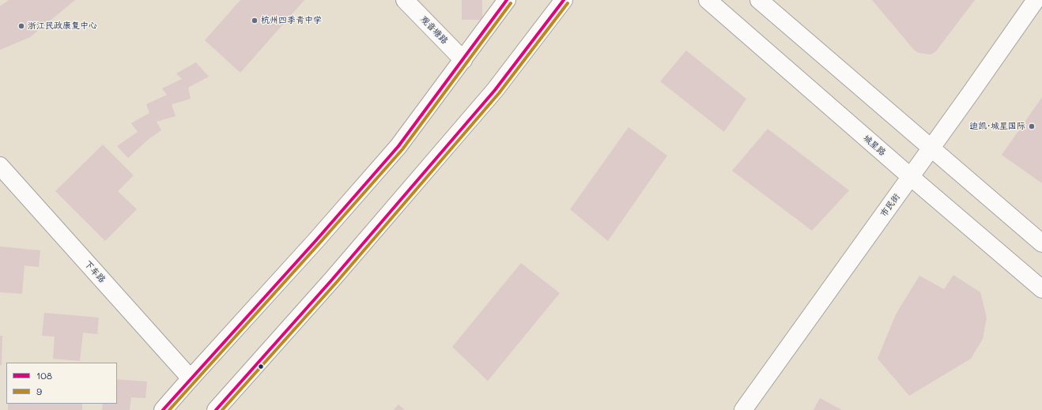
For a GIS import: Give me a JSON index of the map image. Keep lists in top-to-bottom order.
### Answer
{
  "streets": {
    "street": [
      "观音塘路",
      "城星路",
      "市民街",
      "下车路"
    ]
  },
  "crossings": [
    ["城星路", "市民街"]
  ],
  "places": ["杭州四季青中学", "浙江民政康复中心", "迪凯·城星国际"],
  "lines": ["transit line 108", "transit line 9"],
  "legend": ["108", "9"]
}
